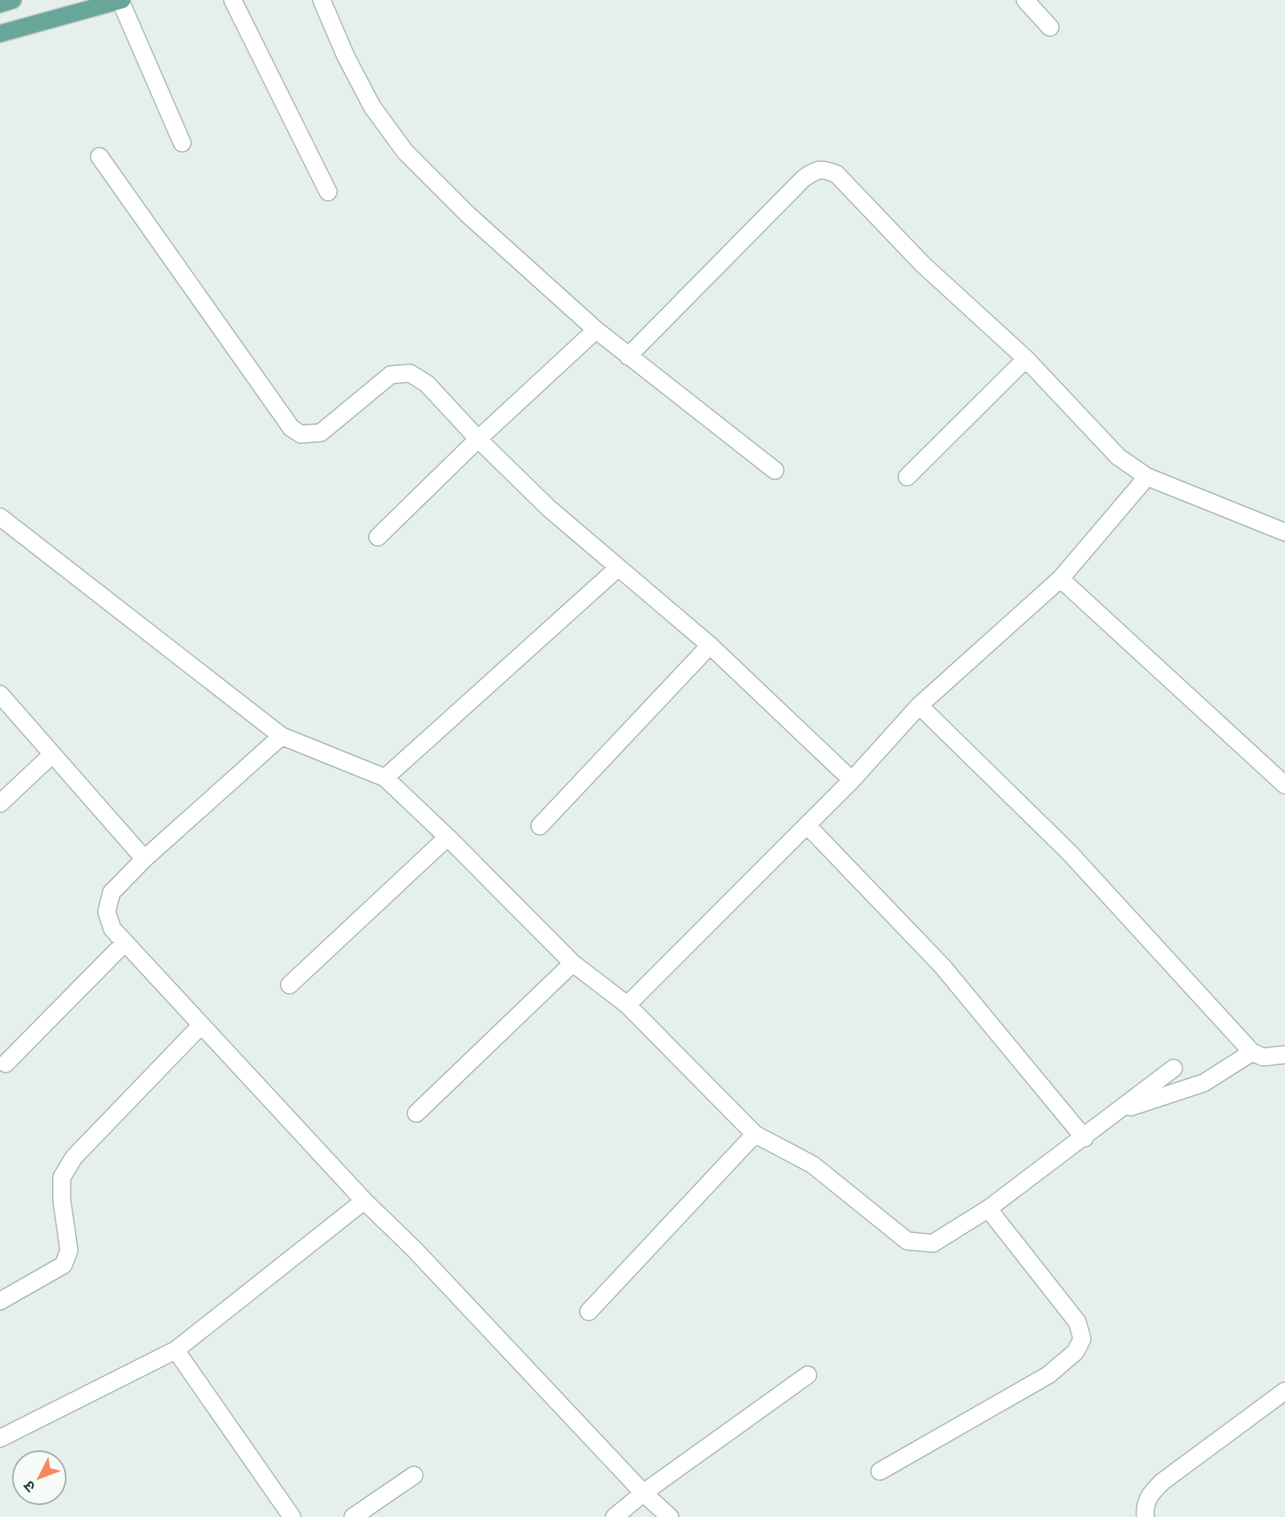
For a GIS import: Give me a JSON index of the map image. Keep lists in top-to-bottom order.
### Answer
{
  "north": "bottom left"
}
